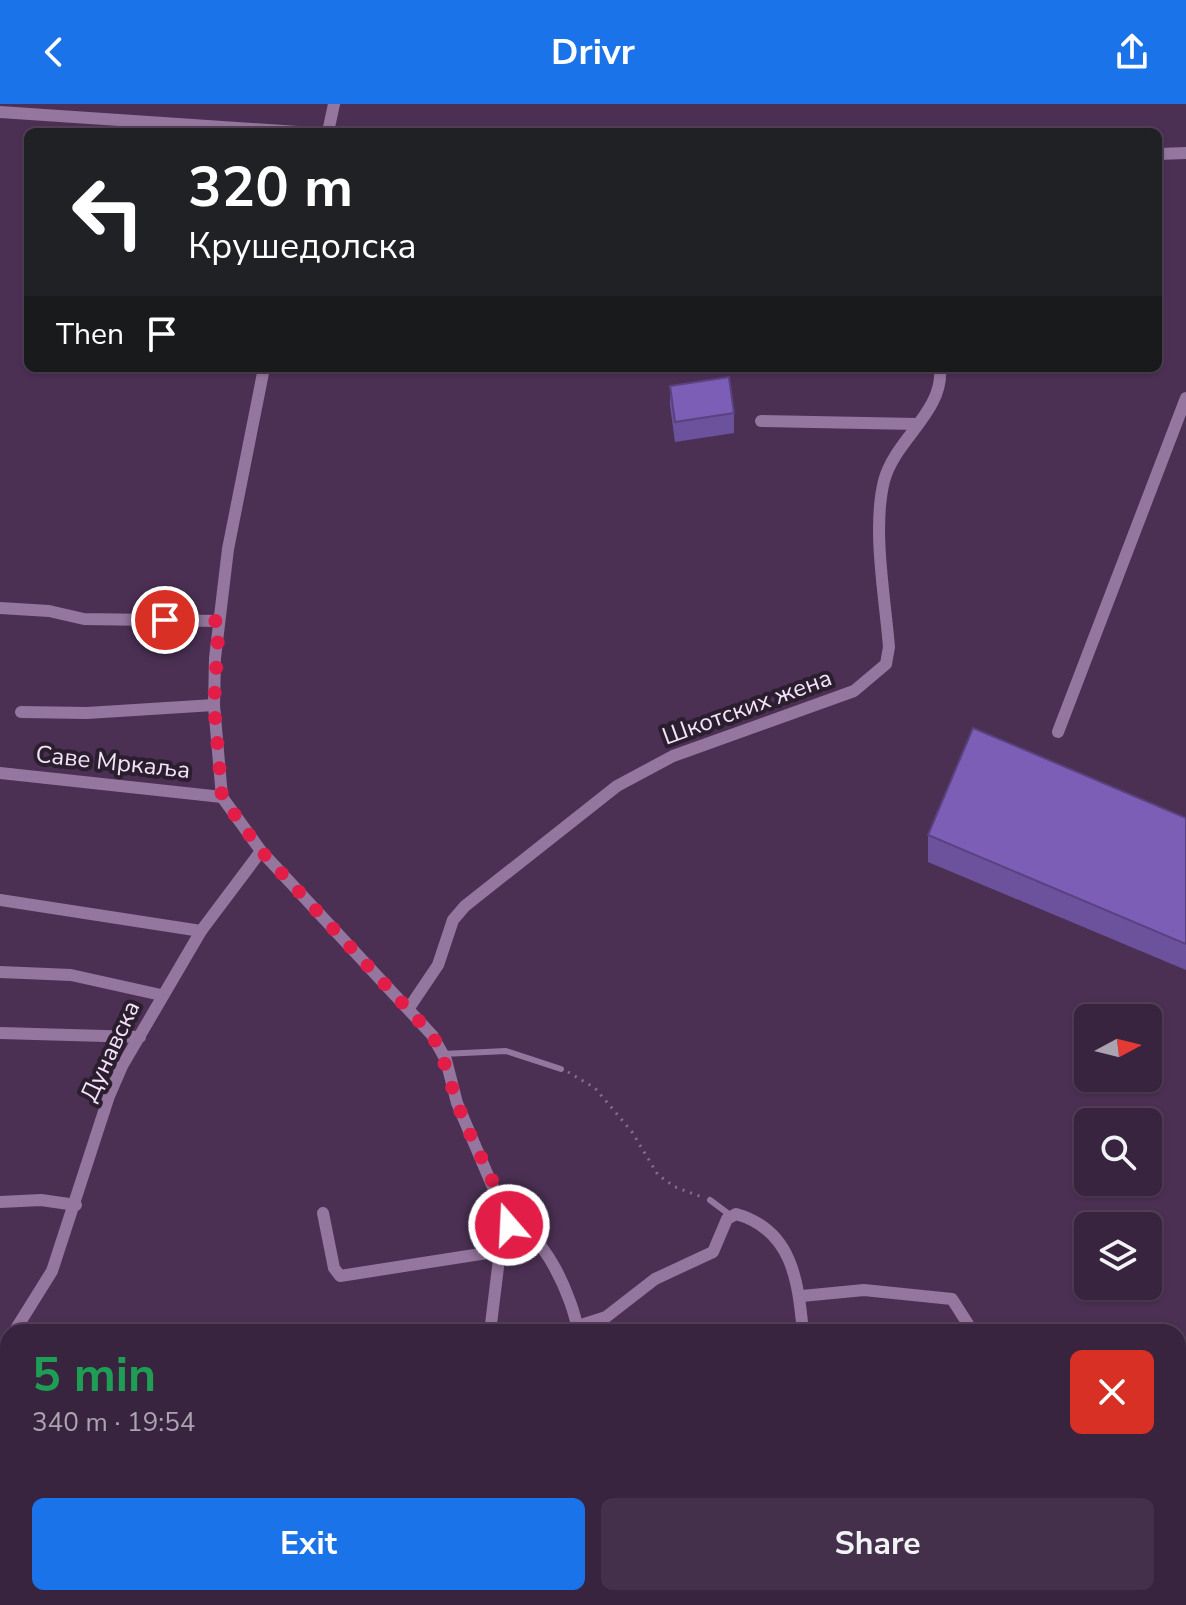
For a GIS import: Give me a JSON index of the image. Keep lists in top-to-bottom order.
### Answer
{
  "streets": {
    "street": ["Шкотских жена", "Саве Мркаља", "Дунавска"]
  },
  "north": "right",
  "page": {
    "header": "Drivr",
    "turn": ["320 m", "Крушедолска"],
    "then": "Then",
    "heading": ["5 min", "340 m · 19:54"],
    "buttons": ["Exit", "Share"]
  }
}
